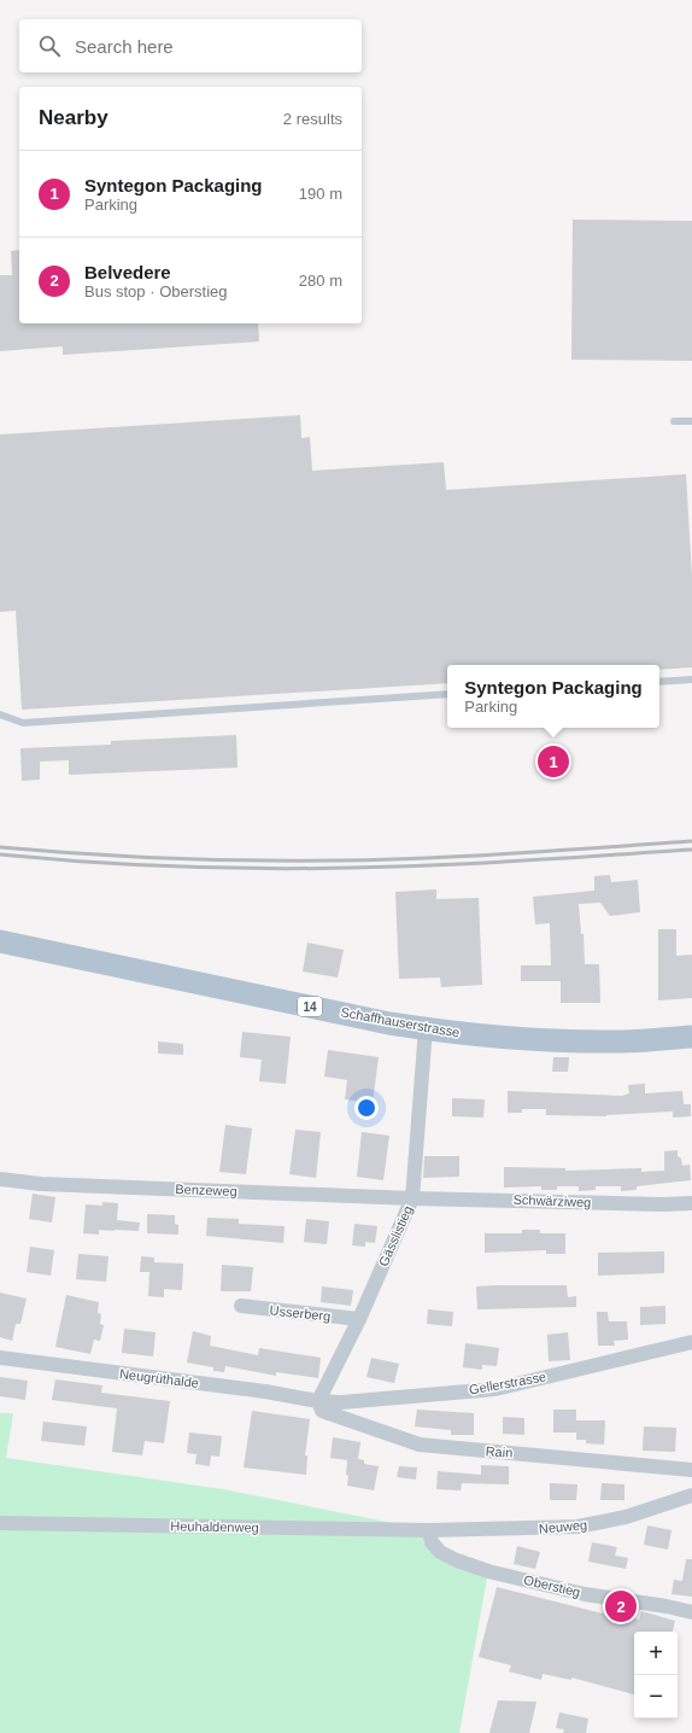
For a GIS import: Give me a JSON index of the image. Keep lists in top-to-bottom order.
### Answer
{
  "streets": {
    "main road": ["14", "Schaffhauserstrasse"],
    "street": [
      "Benzeweg",
      "Schwärziweg",
      "Gässlistieg",
      "Usserberg",
      "Neugrüthalde",
      "Gellerstrasse",
      "Rain",
      "Heuhaldenweg",
      "Neuweg",
      "Oberstieg"
    ]
  },
  "crossings": [
    ["Schaffhauserstrasse", "Gässlistieg"],
    ["Benzeweg", "Schwärziweg"],
    ["Benzeweg", "Gässlistieg"],
    ["Schwärziweg", "Gässlistieg"],
    ["Gässlistieg", "Usserberg"],
    ["Gässlistieg", "Neugrüthalde"],
    ["Gässlistieg", "Gellerstrasse"],
    ["Gässlistieg", "Rain"],
    ["Neugrüthalde", "Gellerstrasse"],
    ["Neugrüthalde", "Rain"],
    ["Gellerstrasse", "Rain"],
    ["Heuhaldenweg", "Neuweg"],
    ["Heuhaldenweg", "Oberstieg"],
    ["Neuweg", "Oberstieg"]
  ],
  "page": {
    "search": "Search here",
    "heading": ["Nearby", "2 results"],
    "list": [
      {
        "mark": "1",
        "name": "Syntegon Packaging",
        "note": "Parking",
        "value": "190 m"
      },
      {
        "mark": "2",
        "name": "Belvedere",
        "note": "Bus stop · Oberstieg",
        "value": "280 m"
      }
    ],
    "popup": ["Syntegon Packaging", "Parking"],
    "pins": ["1", "2"],
    "map_buttons": ["+", "−"]
  }
}
